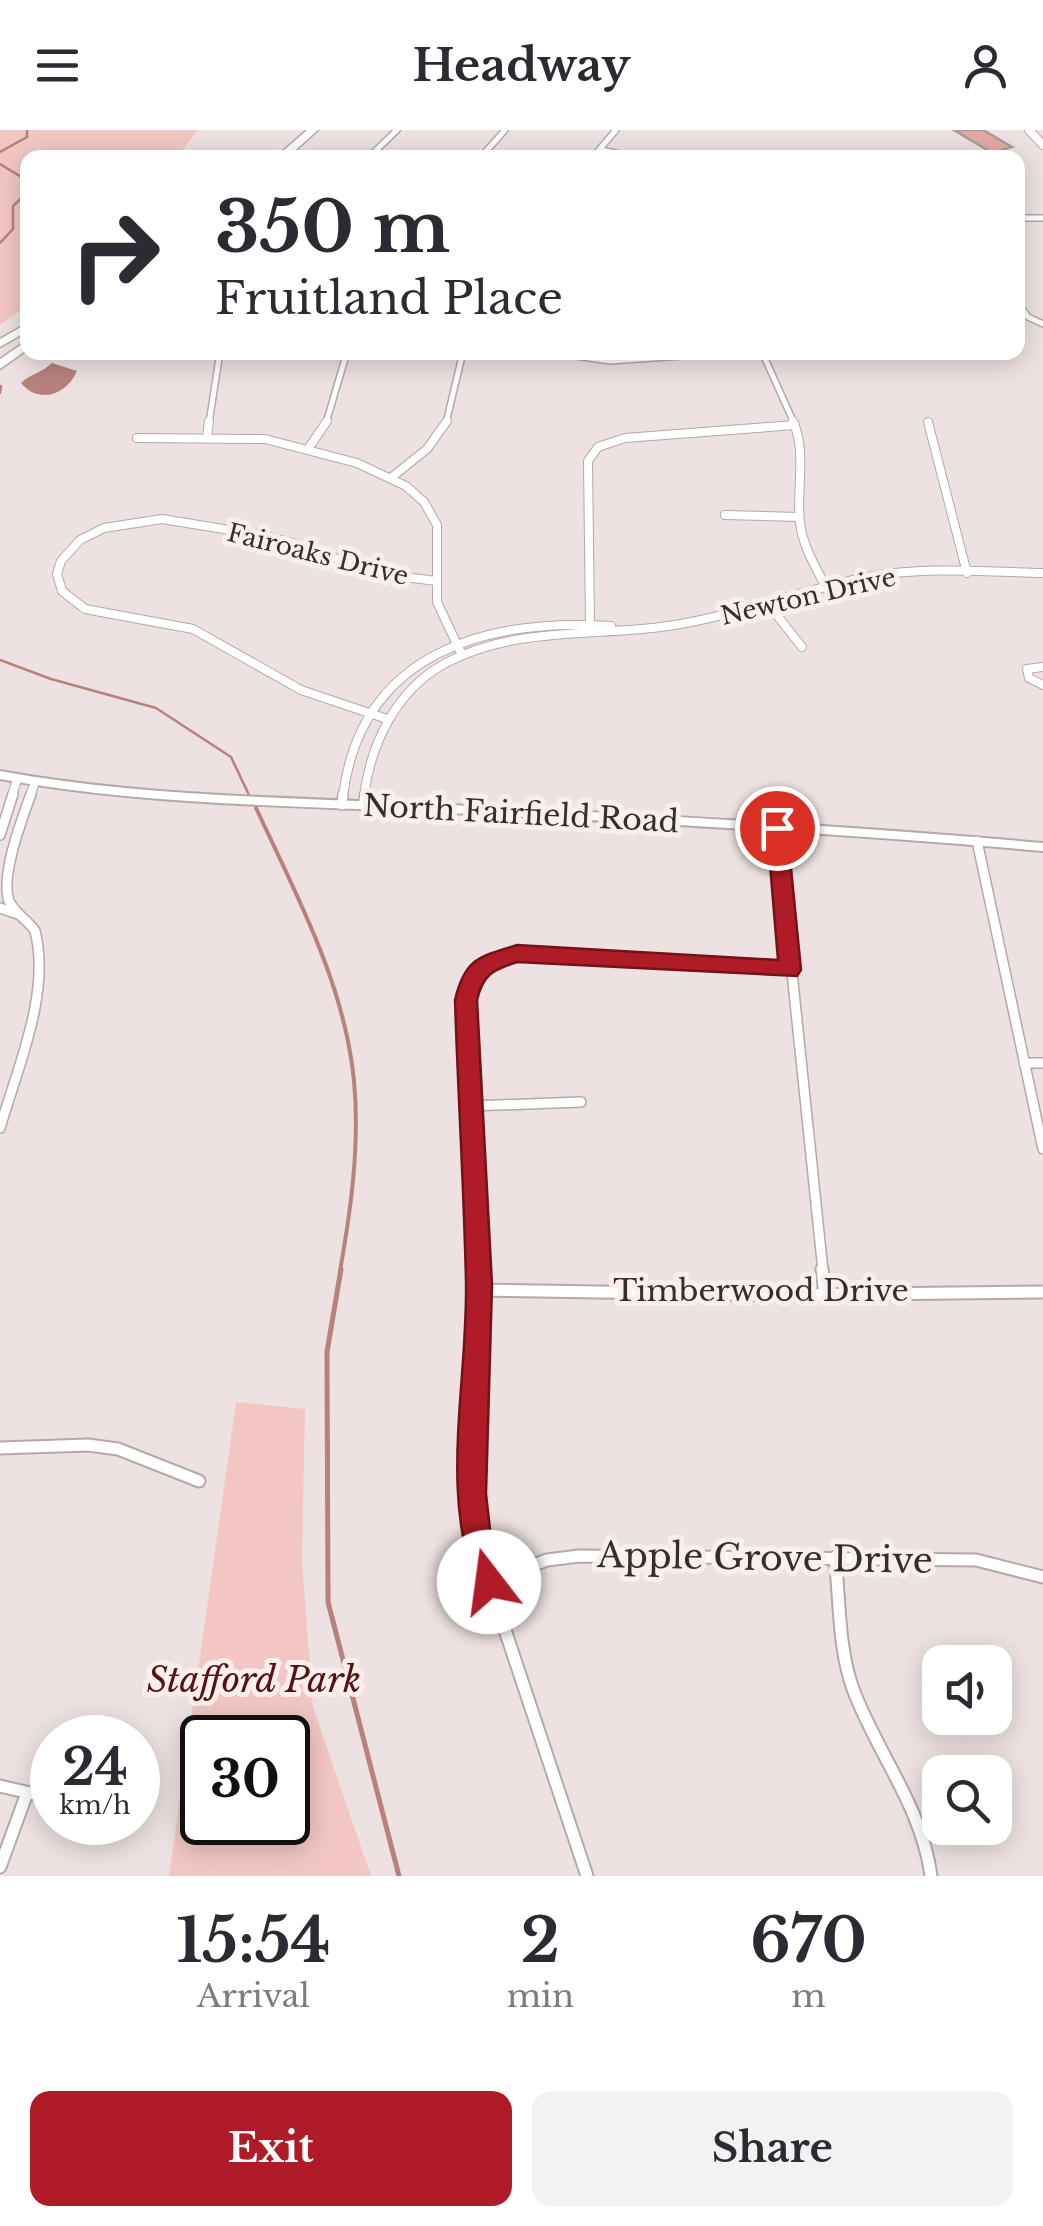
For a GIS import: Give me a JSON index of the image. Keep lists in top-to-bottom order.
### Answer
{
  "streets": {
    "main road": ["North Fairfield Road"],
    "street": [
      "Fairoaks Drive",
      "Newton Drive",
      "Timberwood Drive",
      "Apple Grove Drive"
    ]
  },
  "crossings": [
    ["Fairoaks Drive", "Newton Drive"],
    ["Newton Drive", "North Fairfield Road"]
  ],
  "parks": ["Stafford Park"],
  "page": {
    "header": "Headway",
    "turn": ["350 m", "Fruitland Place"],
    "speed": "24 km/h",
    "limit": "30",
    "eta": [
      "15:54",
      "Arrival",
      "2",
      "min",
      "670",
      "m"
    ],
    "buttons": ["Exit", "Share"]
  }
}
